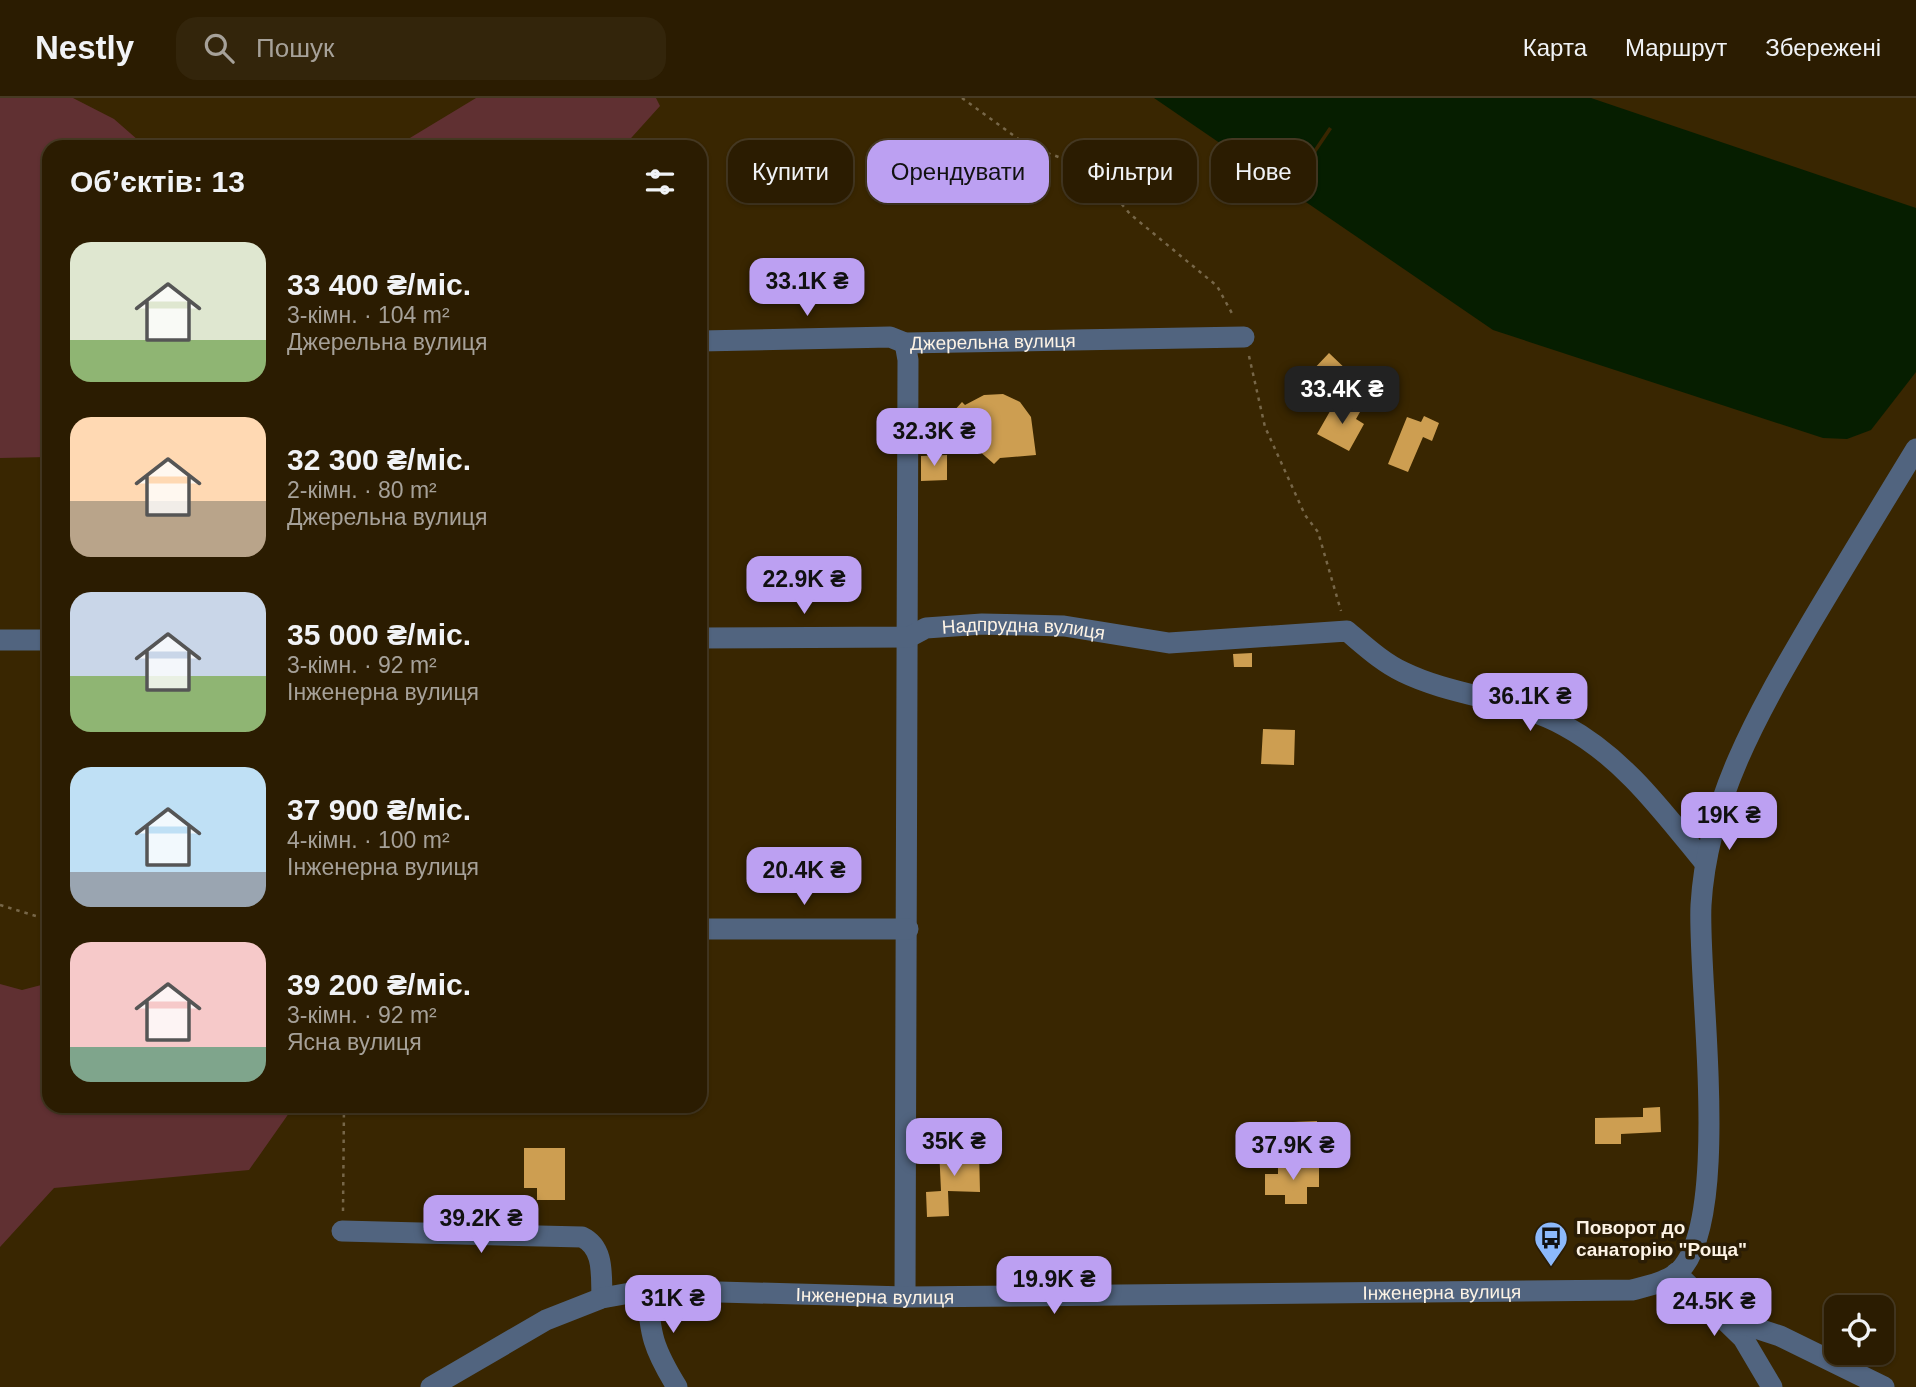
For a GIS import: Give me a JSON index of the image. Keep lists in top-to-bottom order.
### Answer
{
  "streets": {
    "street": ["Джерельна вулиця", "Надпрудна вулиця", "Інженерна вулиця"]
  },
  "places": {
    "bus stop": ["Поворот до санаторію \"Роща\""]
  },
  "page": {
    "header": "Nestly",
    "search": "Пошук",
    "nav": ["Карта", "Маршрут", "Збережені"],
    "chip": [
      "Купити",
      "Орендувати",
      "Фільтри",
      "Нове"
    ],
    "heading": "Об’єктів: 13",
    "list": [
      {
        "name": "33 400 ₴/міс.",
        "note": "3-кімн. · 104 m² · Джерельна вулиця"
      },
      {
        "name": "32 300 ₴/міс.",
        "note": "2-кімн. · 80 m² · Джерельна вулиця"
      },
      {
        "name": "35 000 ₴/міс.",
        "note": "3-кімн. · 92 m² · Інженерна вулиця"
      },
      {
        "name": "37 900 ₴/міс.",
        "note": "4-кімн. · 100 m² · Інженерна вулиця"
      },
      {
        "name": "39 200 ₴/міс.",
        "note": "3-кімн. · 92 m² · Ясна вулиця"
      }
    ],
    "price": [
      "33.1K ₴",
      "33.4K ₴",
      "32.3K ₴",
      "22.9K ₴",
      "36.1K ₴",
      "19K ₴",
      "20.4K ₴",
      "35K ₴",
      "37.9K ₴",
      "39.2K ₴",
      "19.9K ₴",
      "31K ₴",
      "24.5K ₴"
    ]
  }
}
